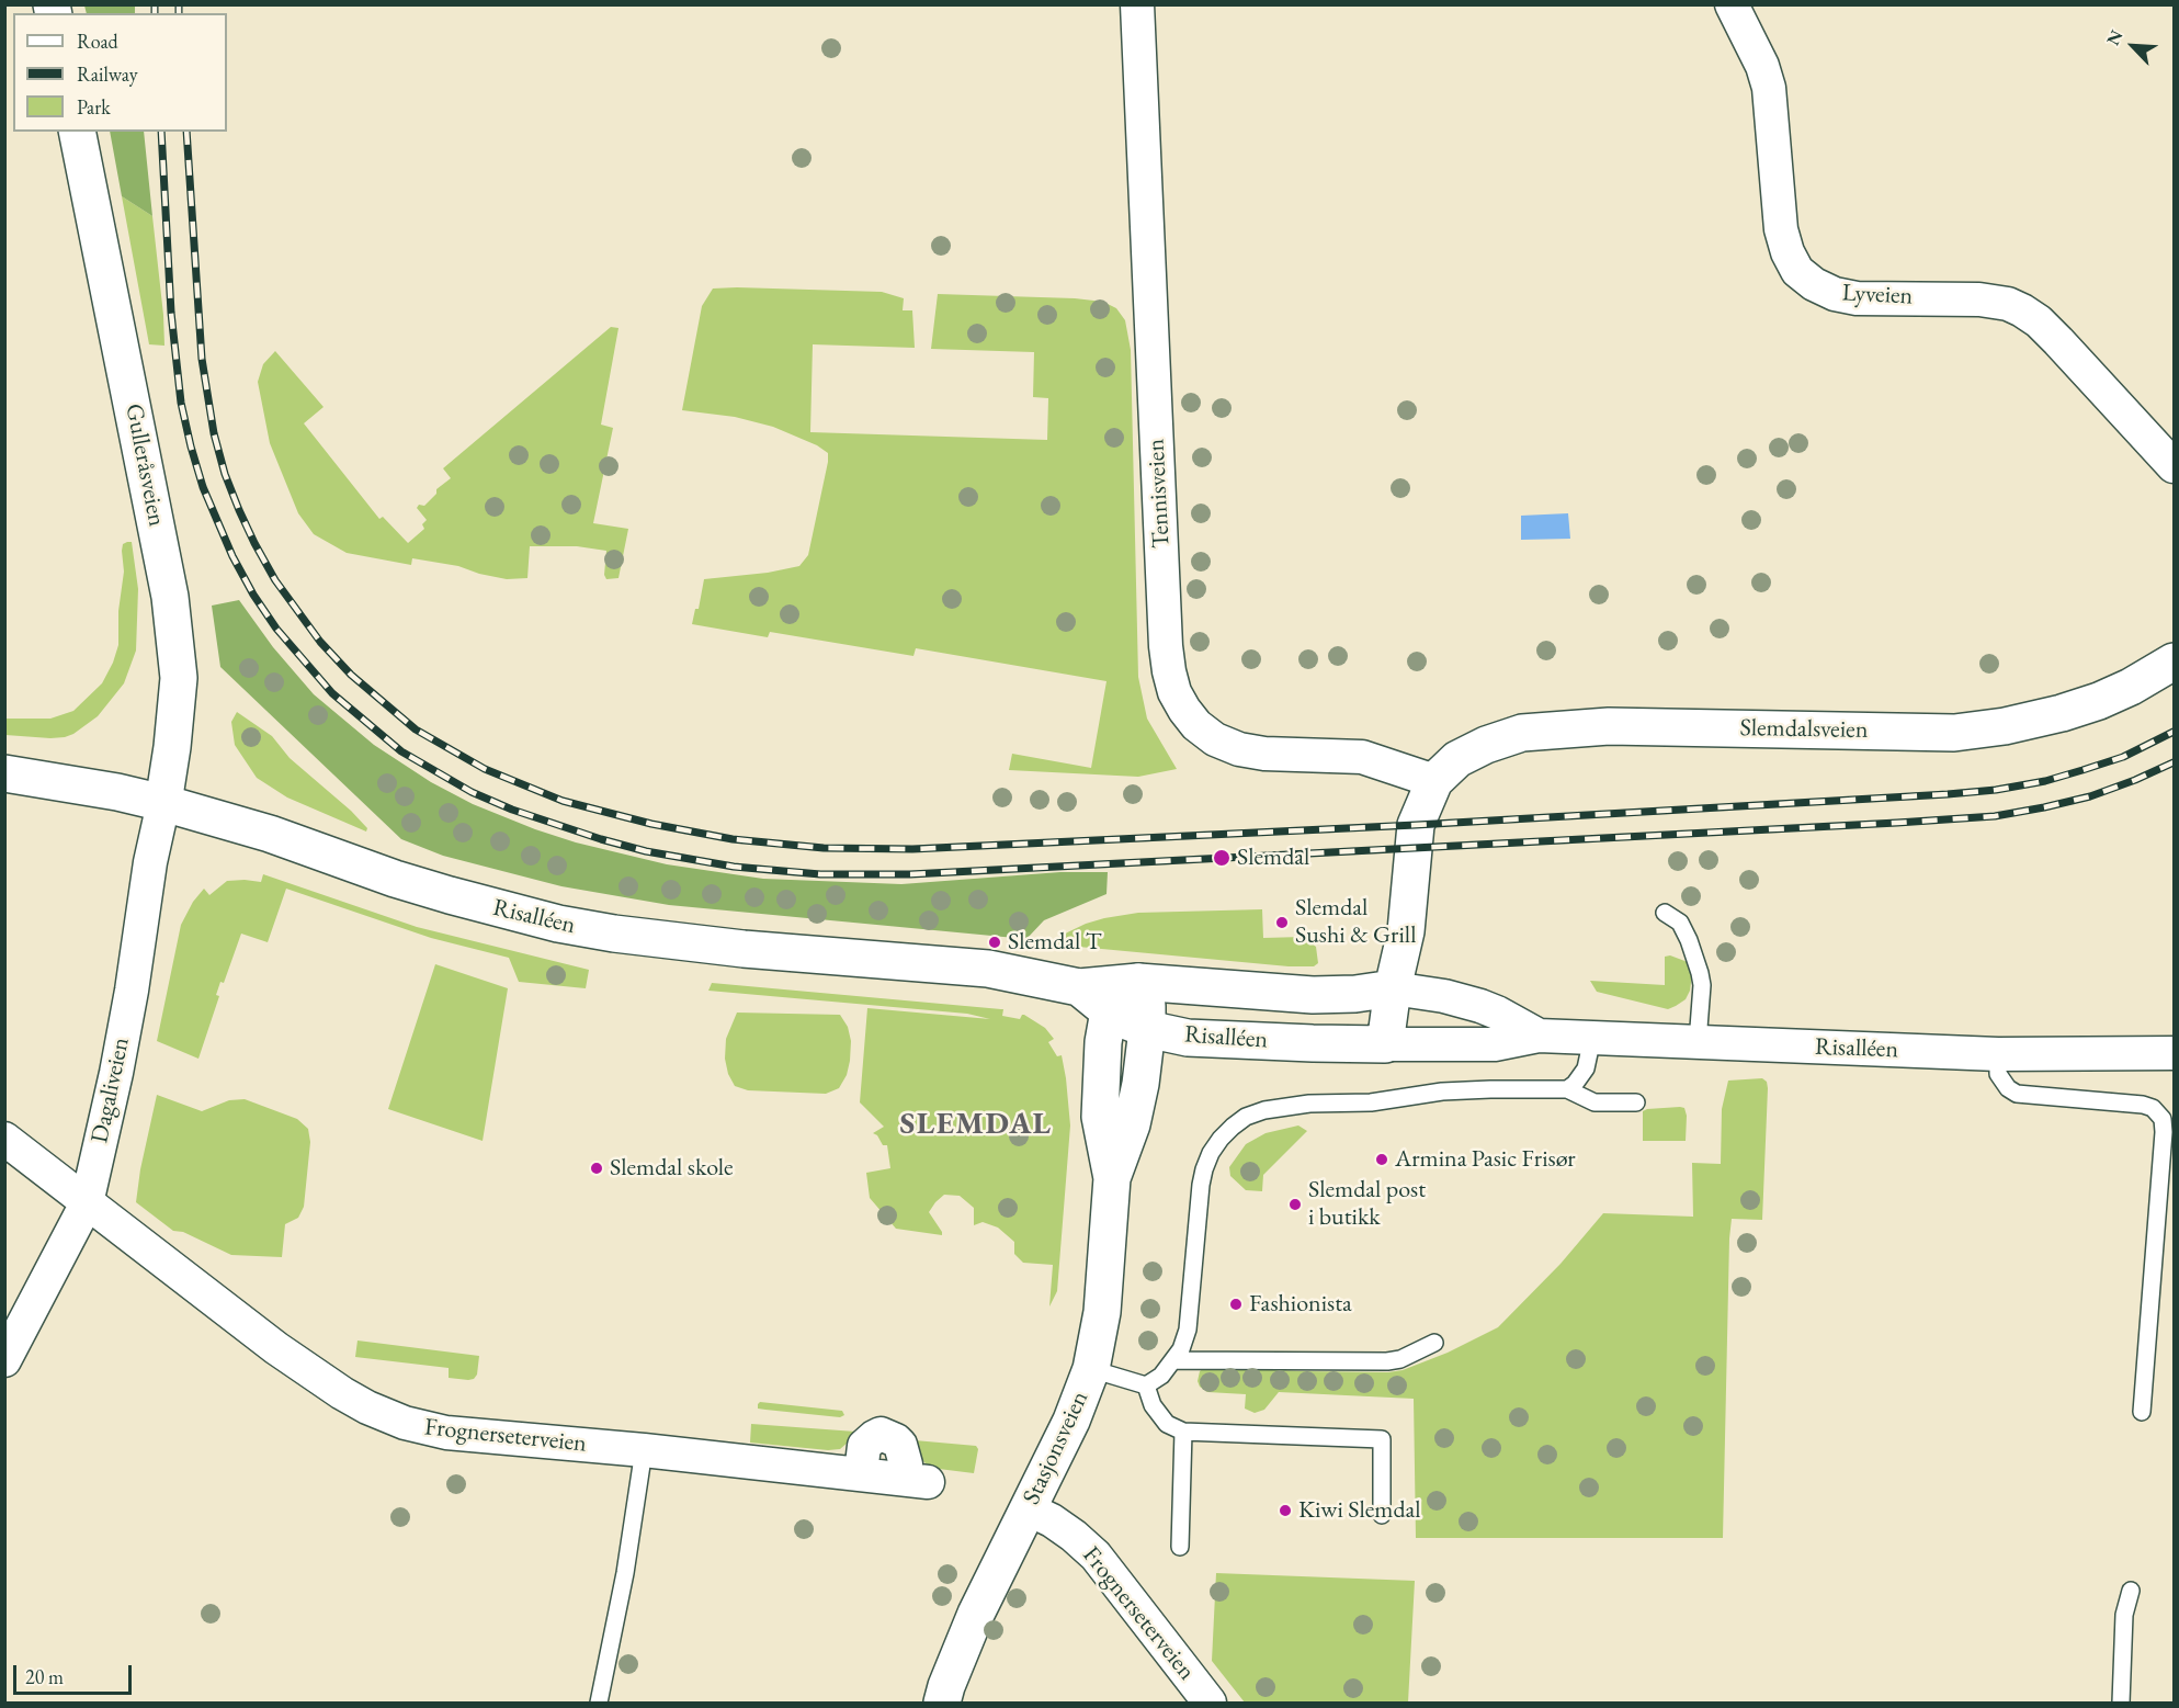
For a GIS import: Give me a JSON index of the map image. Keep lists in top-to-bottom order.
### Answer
{
  "streets": {
    "main road": [
      "Gulleråsveien",
      "Slemdalsveien",
      "Risalléen",
      "Stasjonsveien"
    ],
    "street": [
      "Lyveien",
      "Tennisveien",
      "Dagaliveien",
      "Frognerseterveien"
    ]
  },
  "crossings": [
    ["Gulleråsveien", "Risalléen"],
    ["Gulleråsveien", "Dagaliveien"],
    ["Tennisveien", "Slemdalsveien"],
    ["Risalléen", "Dagaliveien"],
    ["Risalléen", "Stasjonsveien"],
    ["Dagaliveien", "Frognerseterveien"],
    ["Frognerseterveien", "Stasjonsveien"]
  ],
  "districts": ["SLEMDAL"],
  "places": [
    "Slemdal",
    "Slemdal Sushi & Grill",
    "Slemdal T",
    "Armina Pasic Frisør",
    "Slemdal skole",
    "Slemdal post i butikk",
    "Fashionista",
    "Kiwi Slemdal"
  ],
  "legend": ["Road", "Railway", "Park"],
  "scale_bar": "20 m",
  "north": "top left"
}
